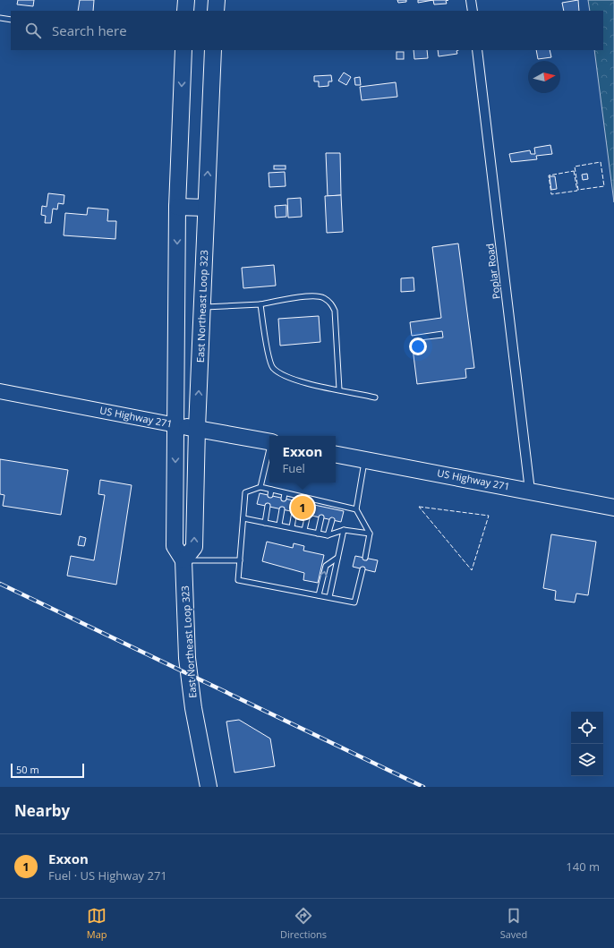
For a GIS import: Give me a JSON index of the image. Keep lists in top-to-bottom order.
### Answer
{
  "streets": {
    "highway": ["East Northeast Loop 323", "US Highway 271"],
    "street": ["Poplar Road"]
  },
  "crossings": [
    ["Poplar Road", "US Highway 271"],
    ["East Northeast Loop 323", "US Highway 271"]
  ],
  "scale_bar": "50 m",
  "north": "right",
  "page": {
    "search": "Search here",
    "popup": ["Exxon", "Fuel"],
    "pins": "1",
    "scale": "50 m",
    "heading": "Nearby",
    "list": [
      {
        "mark": "1",
        "name": "Exxon",
        "note": "Fuel · US Highway 271",
        "value": "140 m"
      }
    ],
    "nav": ["Map", "Directions", "Saved"]
  }
}
